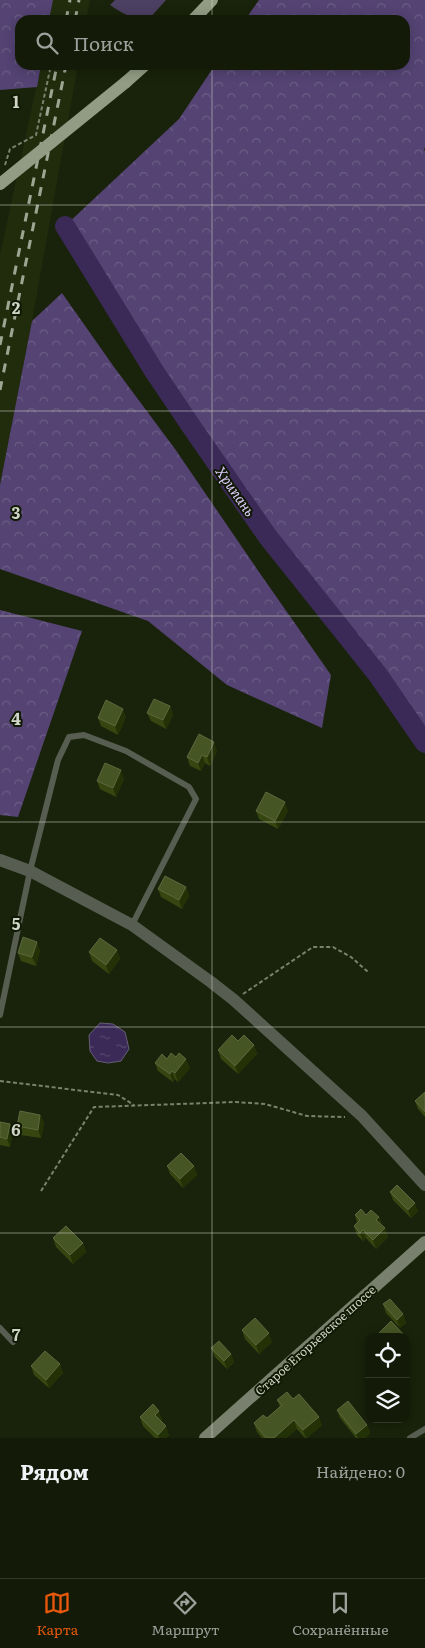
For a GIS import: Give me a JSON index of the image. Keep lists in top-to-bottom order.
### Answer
{
  "streets": {
    "main road": ["Старое Егорьевское шоссе"]
  },
  "water": ["Хрипань"],
  "page": {
    "search": "Поиск",
    "heading": ["Рядом", "Найдено: 0"],
    "nav": ["Карта", "Маршрут", "Сохранённые"]
  },
  "grid": {
    "rows": [
      "1",
      "2",
      "3",
      "4",
      "5",
      "6",
      "7"
    ]
  }
}
